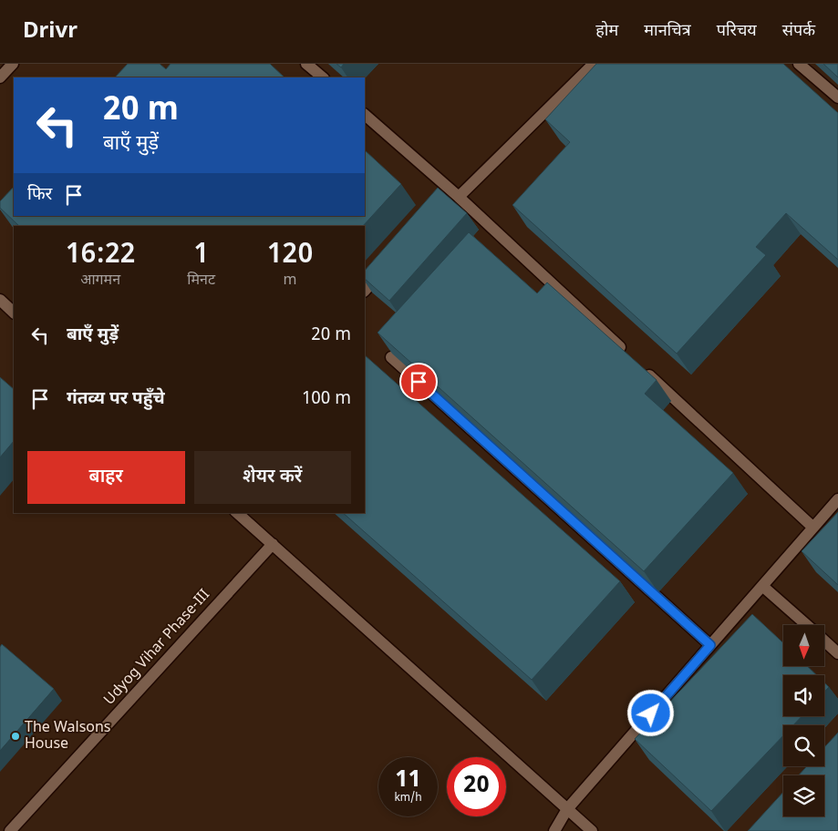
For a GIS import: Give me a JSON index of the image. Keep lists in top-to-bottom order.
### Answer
{
  "streets": {
    "lane": ["Udyog Vihar Phase-III"]
  },
  "places": ["The Walsons House"],
  "north": "bottom",
  "page": {
    "header": "Drivr",
    "nav": [
      "होम",
      "मानचित्र",
      "परिचय",
      "संपर्क"
    ],
    "turn": ["20 m", "बाएँ मुड़ें"],
    "then": "फिर",
    "eta": [
      "16:22",
      "आगमन",
      "1",
      "मिनट",
      "120",
      "m"
    ],
    "list": [
      {
        "name": "बाएँ मुड़ें",
        "value": "20 m"
      },
      {
        "name": "गंतव्य पर पहुँचे",
        "value": "100 m"
      }
    ],
    "buttons": ["बाहर", "शेयर करें"],
    "speed": "11 km/h",
    "limit": "20"
  }
}
